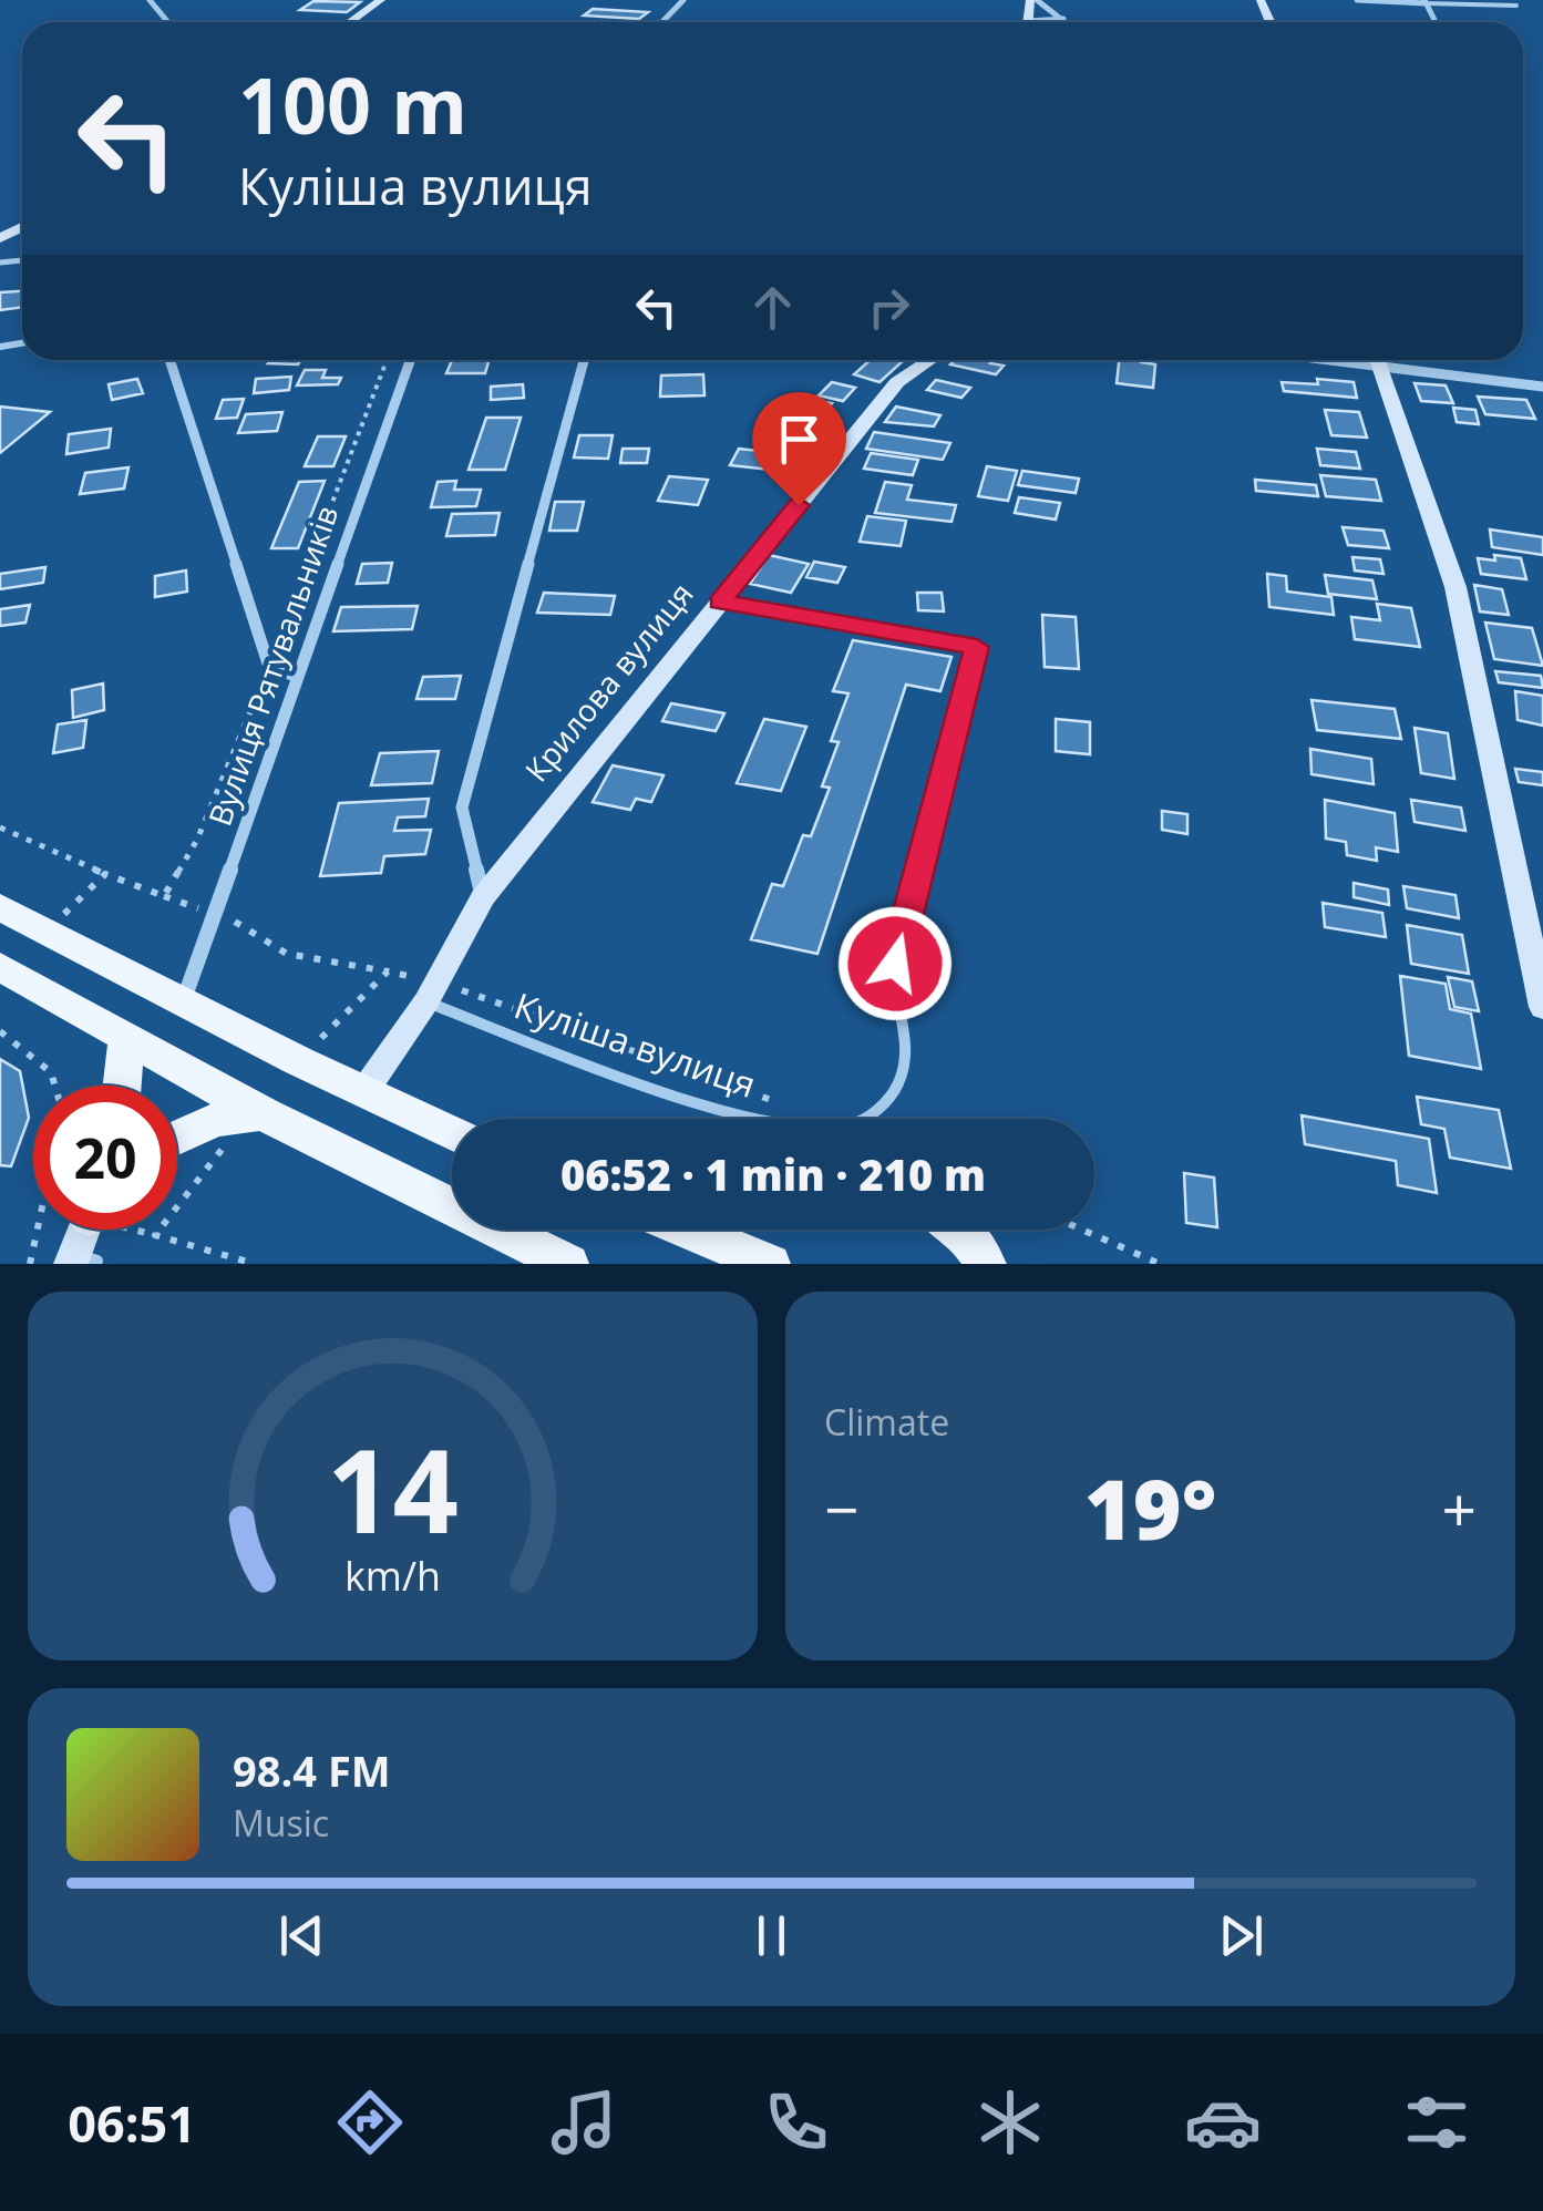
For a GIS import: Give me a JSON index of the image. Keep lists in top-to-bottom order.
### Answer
{
  "streets": {
    "street": ["Вулиця Рятувальників", "Крилова вулиця"],
    "lane": ["Куліша вулиця"]
  },
  "crossings": [
    ["Крилова вулиця", "Куліша вулиця"]
  ],
  "page": {
    "turn": ["100 m", "Куліша вулиця"],
    "limit": "20",
    "trip": "06:52 · 1 min · 210 m",
    "tile": "Climate",
    "heat": ["−", "19°", "+"],
    "song": ["98.4 FM", "Music"],
    "tabs": "06:51",
    "gauge": ["14", "km/h"]
  }
}
